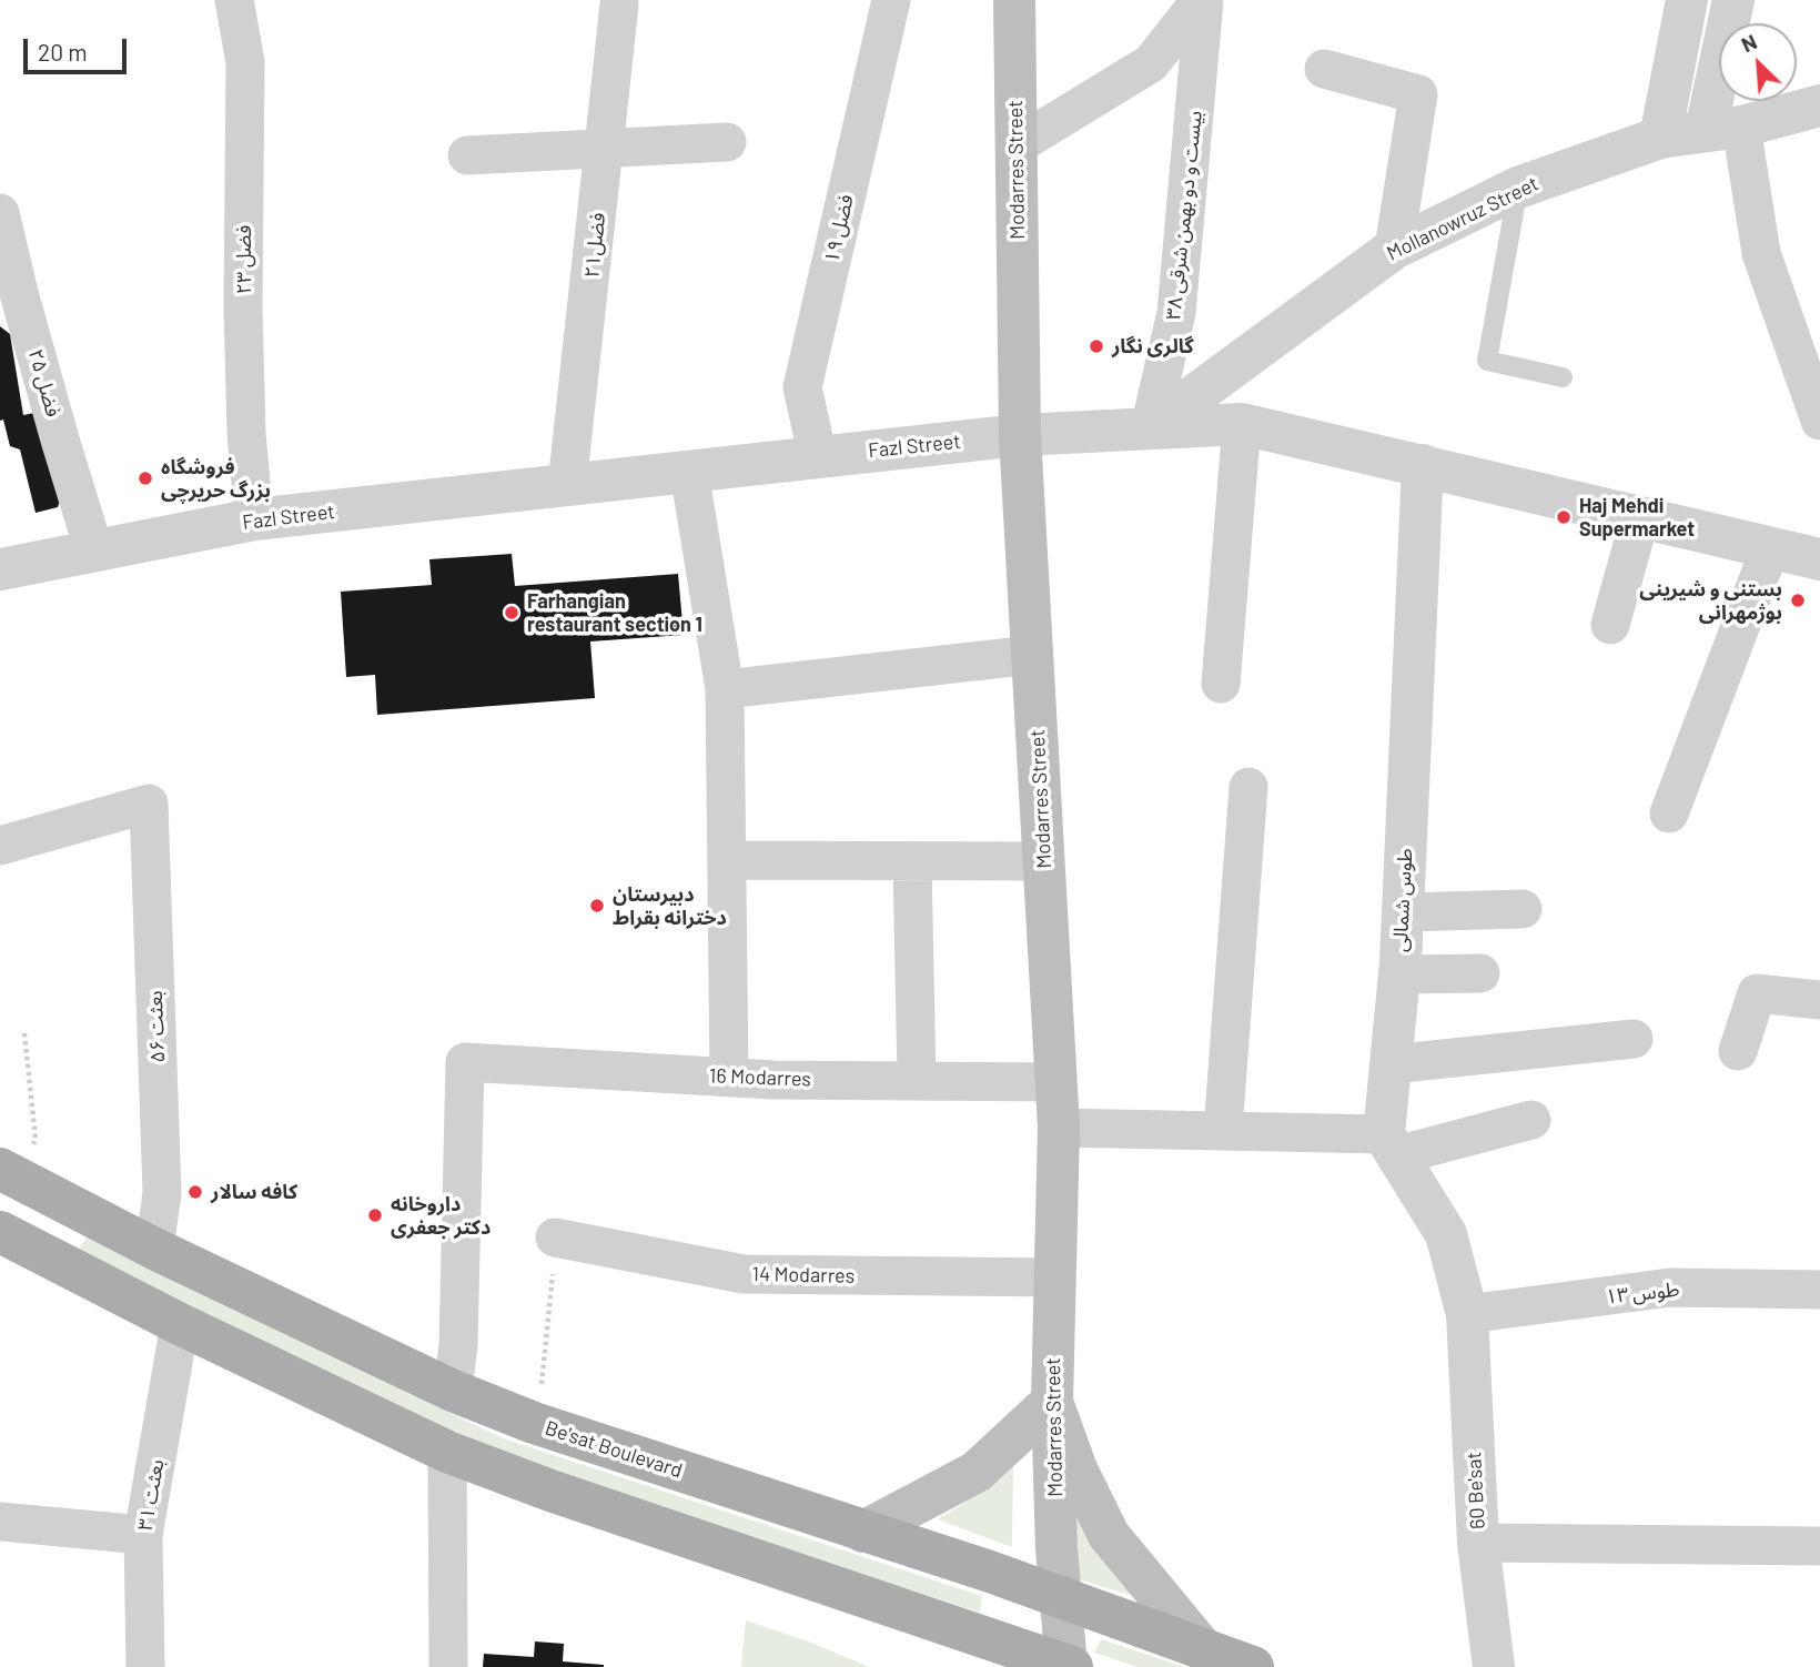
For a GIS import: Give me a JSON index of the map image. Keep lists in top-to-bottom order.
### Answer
{
  "streets": {
    "main road": ["Modarres Street", "Be'sat Boulevard"],
    "street": [
      "بیست و دو بهمن شرقی ۳۸",
      "Mollanowruz Street",
      "فضل ۱۹",
      "فضل۲۱",
      "فضل ۲۳",
      "فضل ۲۵",
      "Fazl Street",
      "طوس شمالی",
      "بعثت ۵۶",
      "16 Modarres",
      "14 Modarres",
      "طوس ۱۳",
      "60 Be'sat",
      "بعثت ۳۱"
    ]
  },
  "crossings": [
    ["Modarres Street", "Fazl Street"],
    ["Modarres Street", "16 Modarres"],
    ["Modarres Street", "14 Modarres"],
    ["Modarres Street", "Be'sat Boulevard"],
    ["بیست و دو بهمن شرقی ۳۸", "Mollanowruz Street"],
    ["بیست و دو بهمن شرقی ۳۸", "Fazl Street"],
    ["Mollanowruz Street", "Fazl Street"],
    ["فضل ۱۹", "Fazl Street"],
    ["فضل۲۱", "Fazl Street"],
    ["فضل ۲۳", "Fazl Street"],
    ["فضل ۲۵", "Fazl Street"],
    ["Fazl Street", "طوس شمالی"],
    ["بعثت ۵۶", "Be'sat Boulevard"],
    ["16 Modarres", "Be'sat Boulevard"],
    ["طوس ۱۳", "60 Be'sat"]
  ],
  "places": [
    "گالری نگار",
    "فروشگاه بزرگ حریرچی",
    "Haj Mehdi Supermarket",
    "بستنی و شیرینی بوژمهرانی",
    "Farhangian restaurant section 1",
    "دبیرستان دخترانه بقراط",
    "کافه سالار",
    "داروخانه دکتر جعفری"
  ],
  "scale_bar": "20 m",
  "north": "top left"
}
